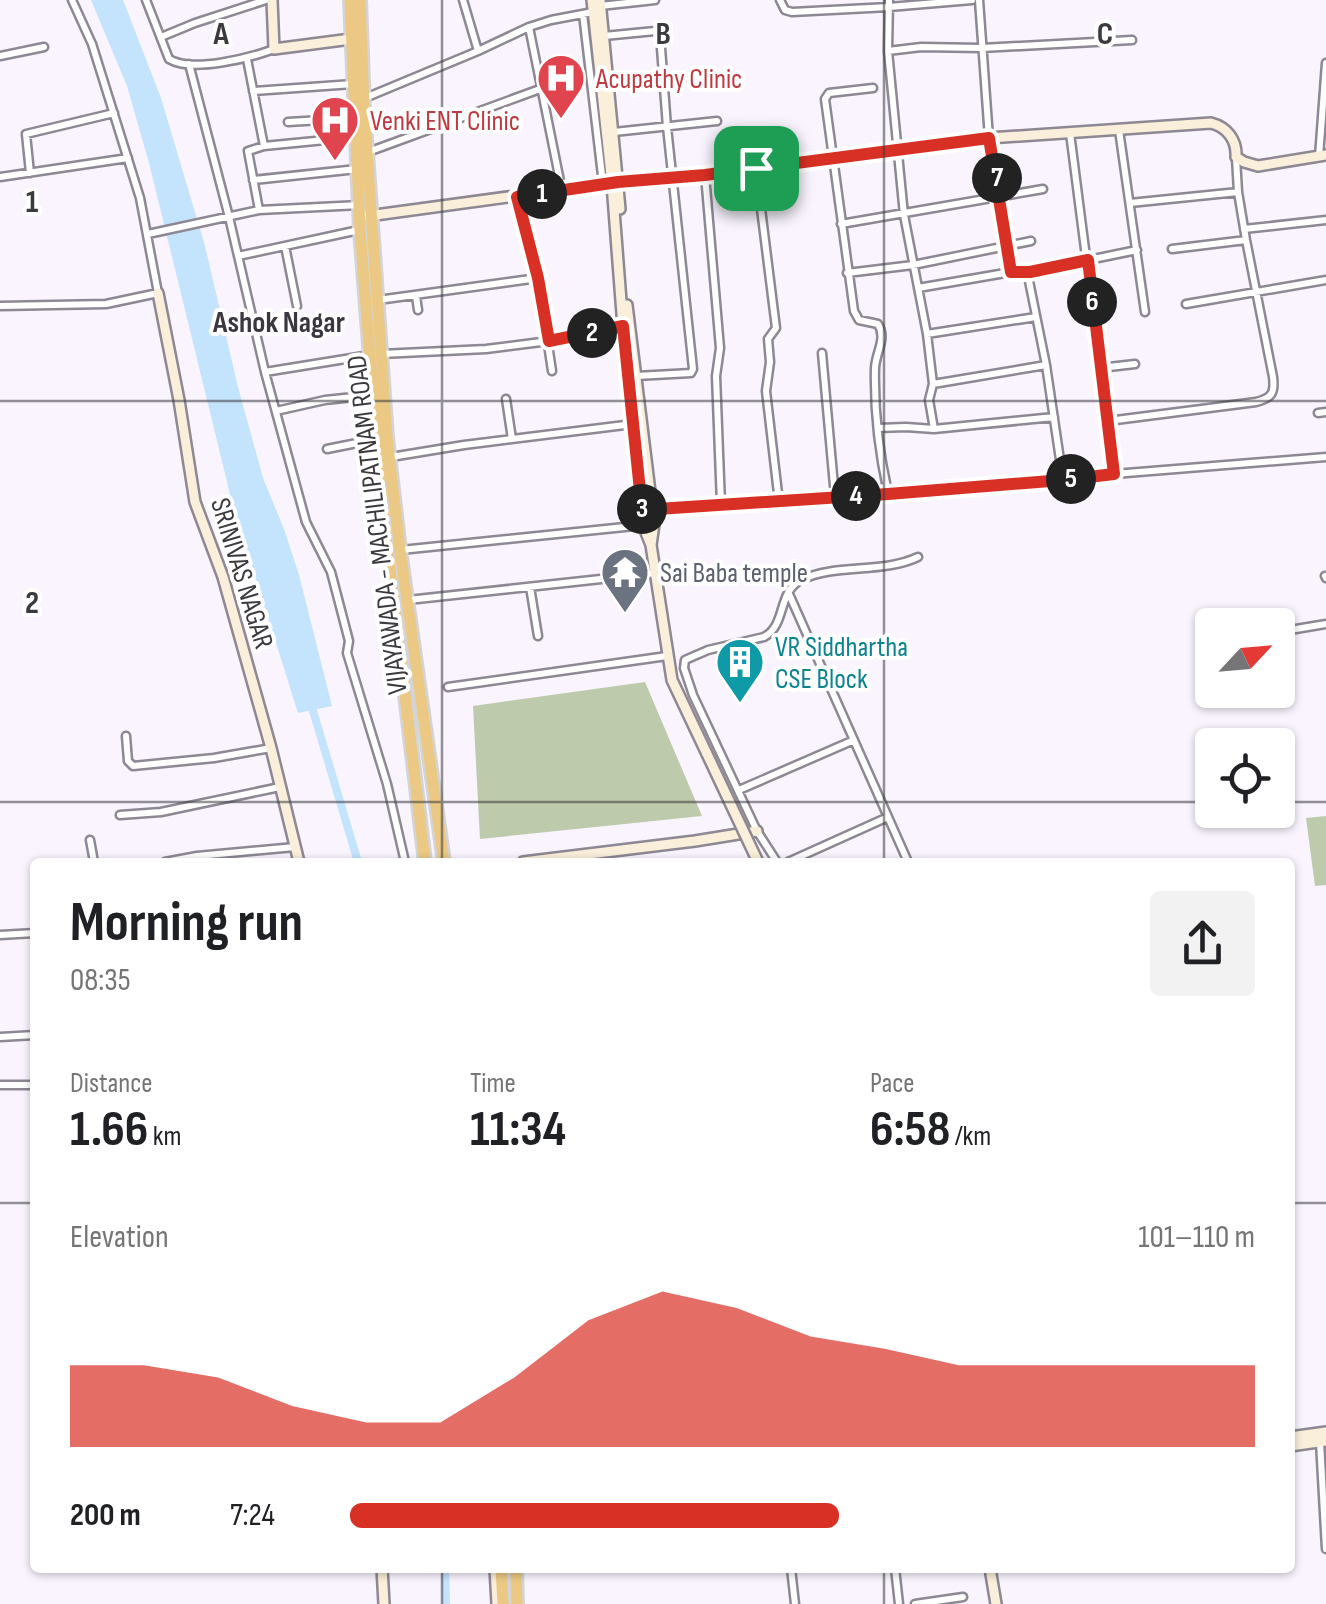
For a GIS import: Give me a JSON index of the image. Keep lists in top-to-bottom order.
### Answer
{
  "streets": {
    "highway": ["VIJAYAWADA - MACHILIPATNAM ROAD"],
    "street": ["SRINIVAS NAGAR"]
  },
  "districts": ["Ashok Nagar"],
  "places": {
    "hospital": ["Acupathy Clinic", "Venki ENT Clinic"],
    "temple": ["Sai Baba temple"],
    "building": ["VR Siddhartha CSE Block"]
  },
  "north": "top right",
  "page": {
    "pins": [
      "7",
      "1",
      "6",
      "2",
      "5",
      "4",
      "3"
    ],
    "heading": ["Morning run", "08:35"],
    "stats": [
      ["Distance", "1.66 km"],
      ["Time", "11:34"],
      ["Pace", "6:58 /km"]
    ],
    "chart": ["Elevation", "101–110 m"],
    "list": [
      {
        "name": "200 m",
        "note": "7:24"
      }
    ]
  },
  "grid": {
    "columns": ["A", "B", "C"],
    "rows": ["1", "2"]
  }
}
